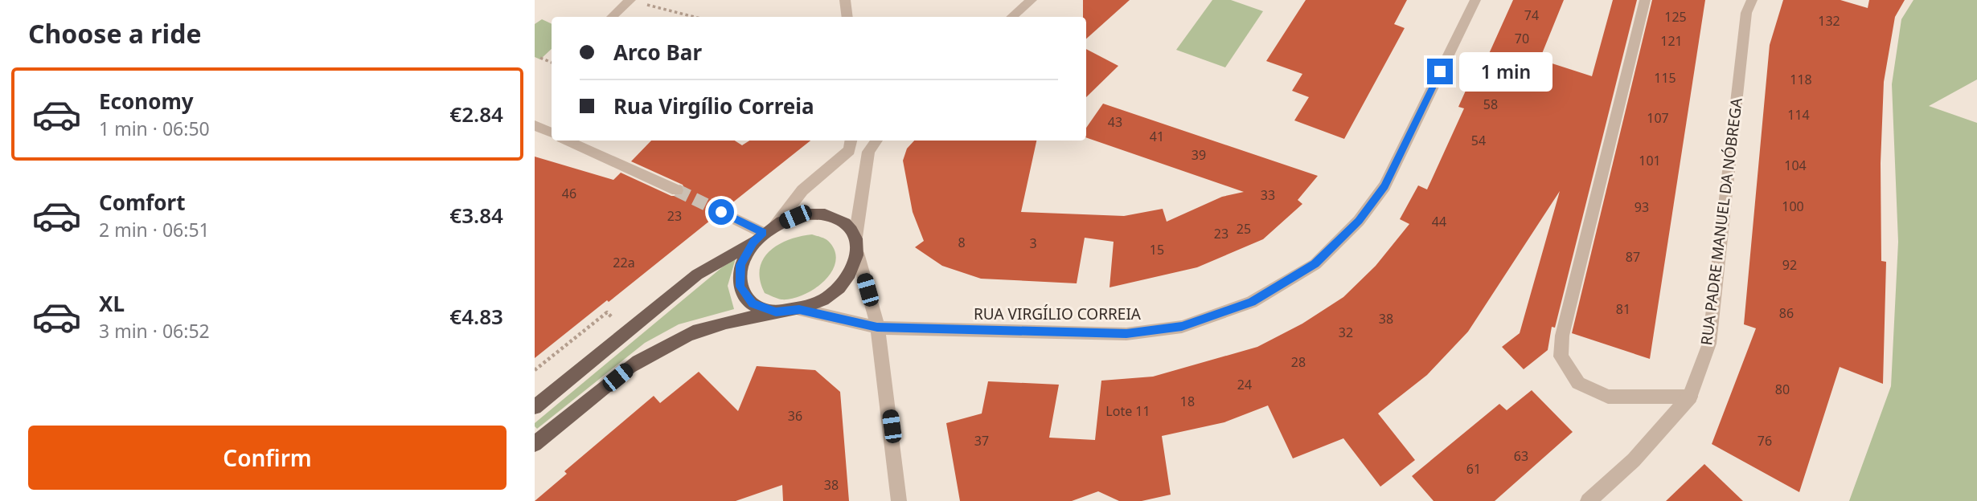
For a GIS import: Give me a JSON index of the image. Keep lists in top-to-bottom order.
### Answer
{
  "streets": {
    "street": ["RUA PADRE MANUEL DA NÓBREGA", "RUA VIRGÍLIO CORREIA"]
  },
  "house_numbers": [
    "74",
    "125",
    "132",
    "70",
    "121",
    "115",
    "118",
    "58",
    "114",
    "107",
    "43",
    "41",
    "54",
    "39",
    "101",
    "104",
    "46",
    "33",
    "100",
    "93",
    "23",
    "44",
    "25",
    "23",
    "8",
    "3",
    "15",
    "87",
    "22a",
    "92",
    "81",
    "86",
    "38",
    "32",
    "28",
    "24",
    "80",
    "18",
    "Lote 11",
    "36",
    "37",
    "76",
    "63",
    "61",
    "38"
  ],
  "page": {
    "heading": "Choose a ride",
    "banner": ["Arco Bar", "Rua Virgílio Correia"],
    "bubble": "1 min",
    "list": [
      {
        "name": "Economy",
        "note": "1 min · 06:50",
        "value": "€2.84"
      },
      {
        "name": "Comfort",
        "note": "2 min · 06:51",
        "value": "€3.84"
      },
      {
        "name": "XL",
        "note": "3 min · 06:52",
        "value": "€4.83"
      }
    ],
    "buttons": "Confirm"
  }
}
